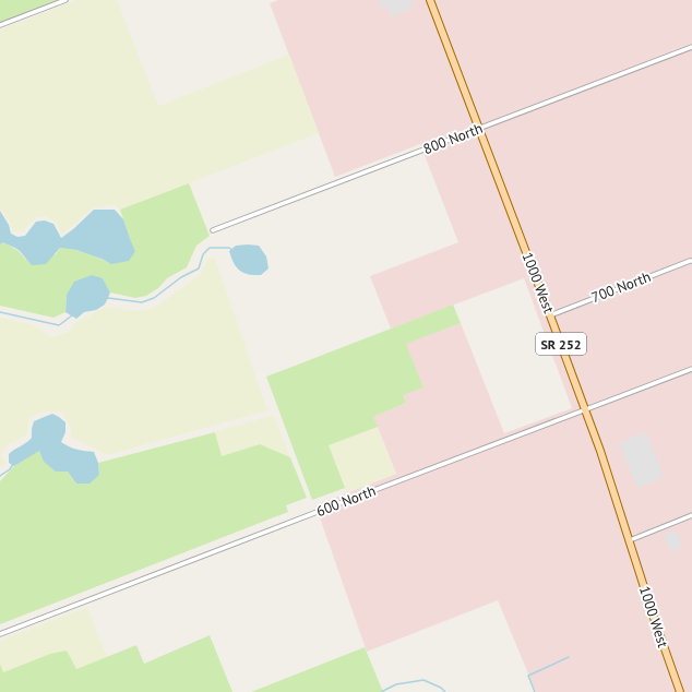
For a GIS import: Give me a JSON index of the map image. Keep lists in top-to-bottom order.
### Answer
{
  "streets": {
    "main road": ["1000 West", "SR 252"],
    "street": ["800 North", "700 North", "600 North"]
  },
  "crossings": [
    ["800 North", "1000 West"],
    ["1000 West", "700 North"],
    ["1000 West", "600 North"]
  ]
}
